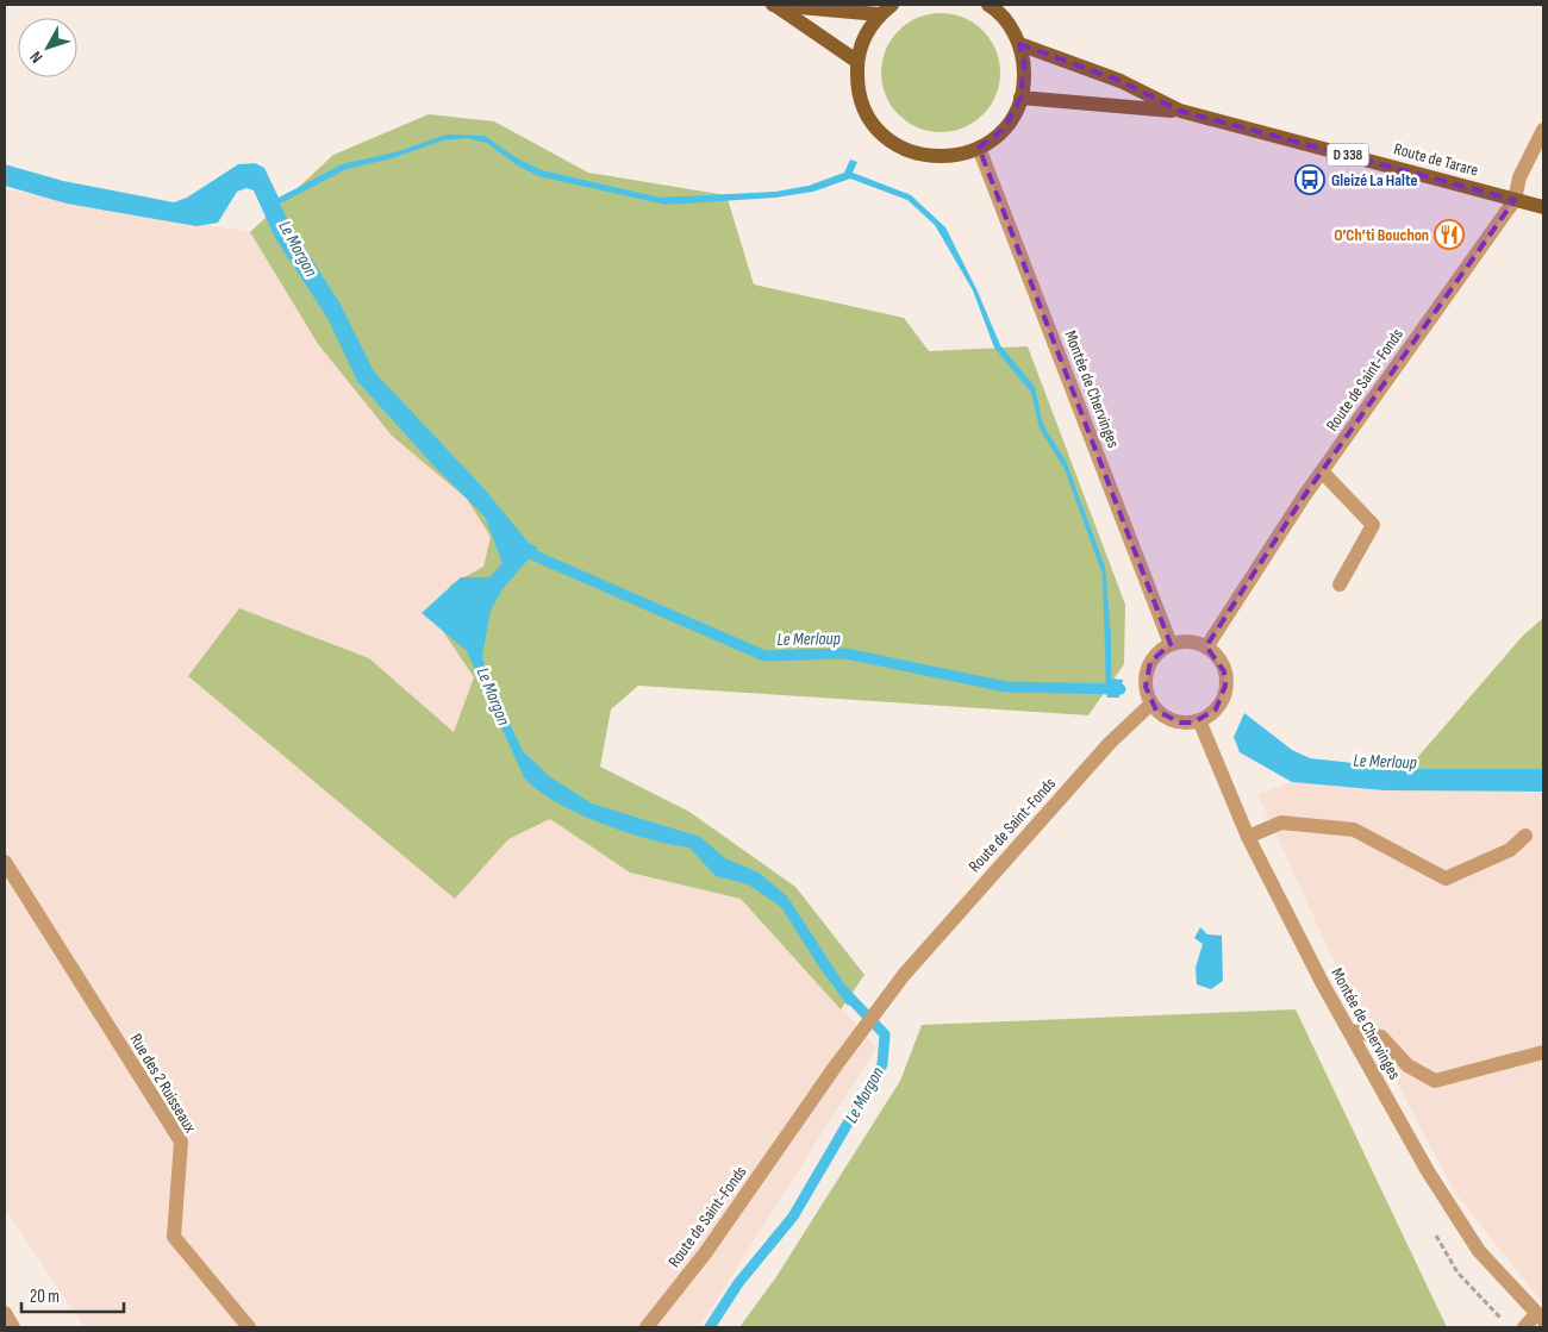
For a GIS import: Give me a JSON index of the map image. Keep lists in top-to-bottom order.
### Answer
{
  "streets": {
    "main road": ["D 338", "Route de Tarare"],
    "street": ["Route de Saint-Fonds", "Montée de Chervinges", "Rue des 2 Ruisseaux"]
  },
  "crossings": [
    ["Route de Tarare", "Route de Saint-Fonds"],
    ["Route de Saint-Fonds", "Montée de Chervinges"]
  ],
  "water": ["Le Morgon", "Le Merloup"],
  "places": {
    "bus stop": ["Gleizé La Halte"],
    "restaurant": ["O’Ch’ti Bouchon"]
  },
  "scale_bar": "20 m",
  "north": "bottom left"
}
